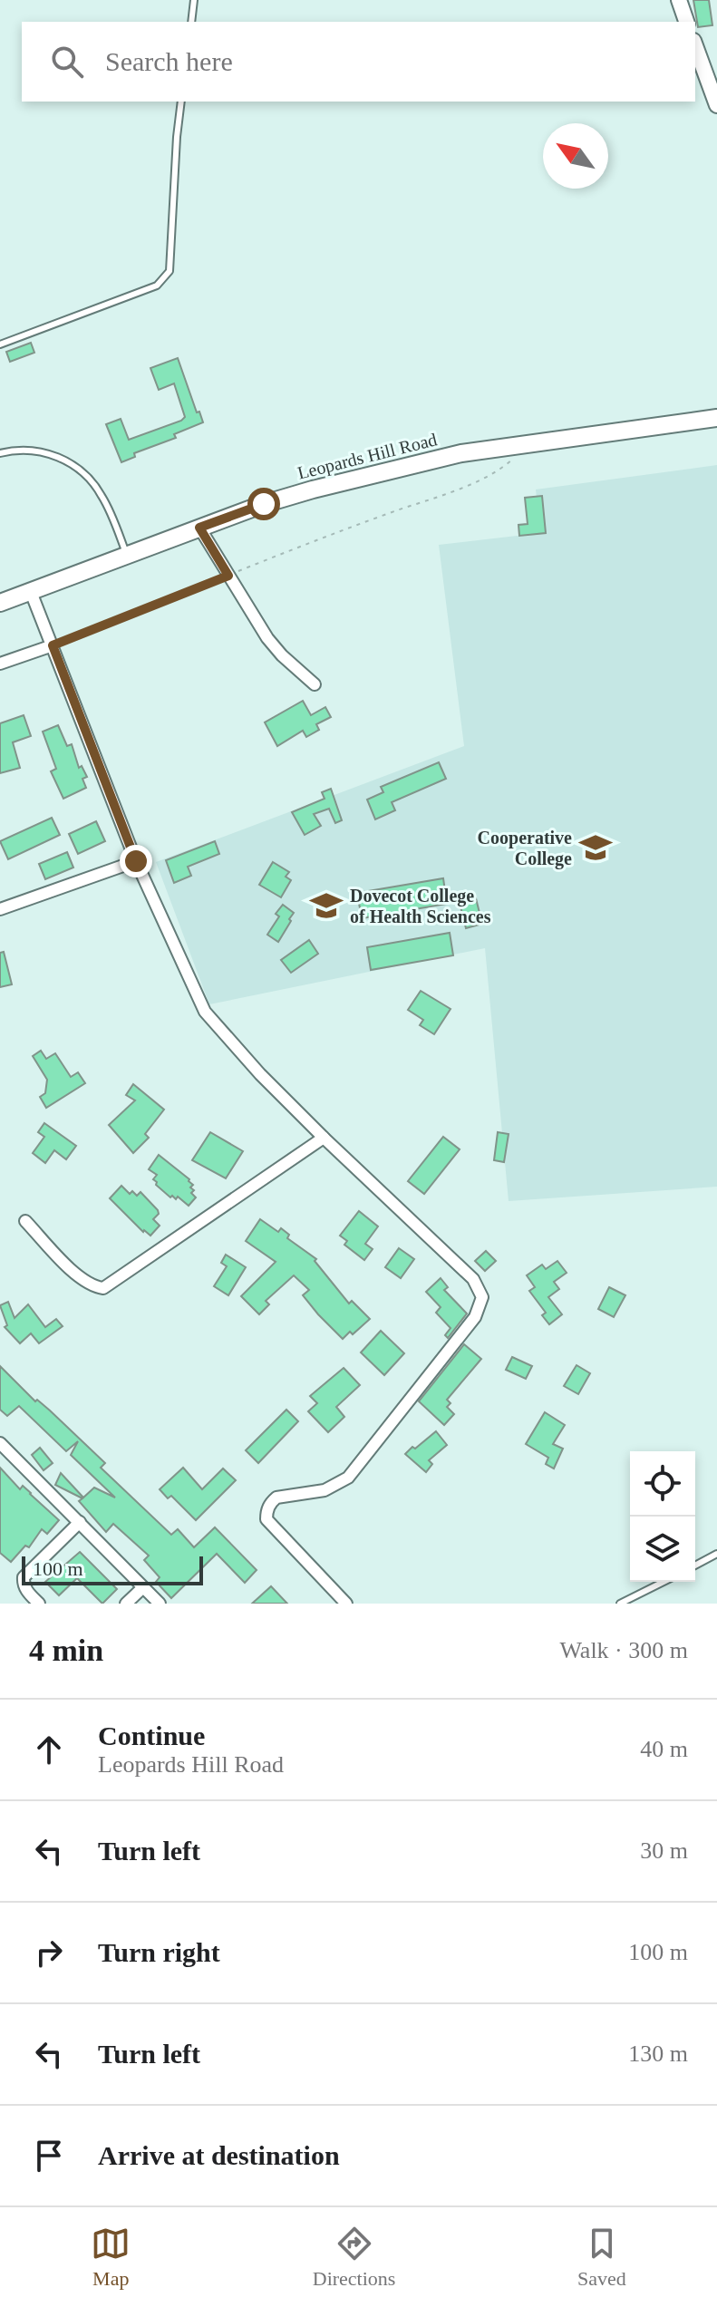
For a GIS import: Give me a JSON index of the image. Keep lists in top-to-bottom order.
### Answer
{
  "streets": {
    "main road": ["Leopards Hill Road"]
  },
  "places": {
    "school or university": ["Cooperative College", "Dovecot College of Health Sciences"]
  },
  "scale_bar": "100 m",
  "north": "top left",
  "page": {
    "search": "Search here",
    "scale": "100 m",
    "heading": ["4 min", "Walk · 300 m"],
    "list": [
      ["Continue", "Leopards Hill Road", "40 m"],
      ["Turn left", "30 m"],
      ["Turn right", "100 m"],
      ["Turn left", "130 m"],
      "Arrive at destination"
    ],
    "nav": ["Map", "Directions", "Saved"]
  }
}
